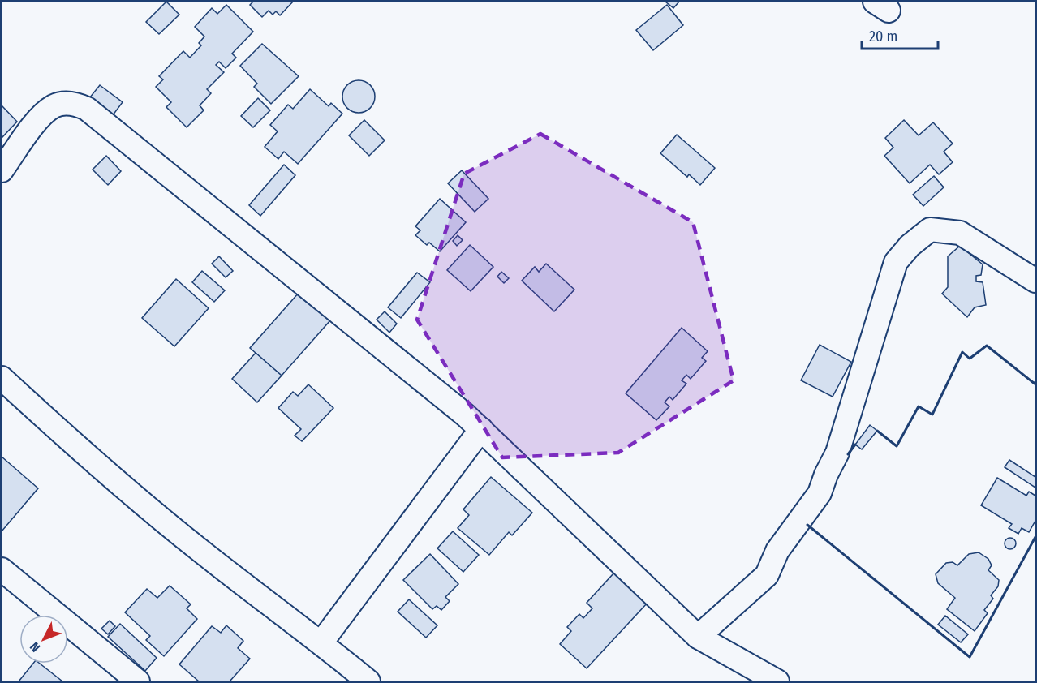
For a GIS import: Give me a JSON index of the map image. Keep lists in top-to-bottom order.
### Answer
{
  "scale_bar": "20 m",
  "north": "bottom left"
}
